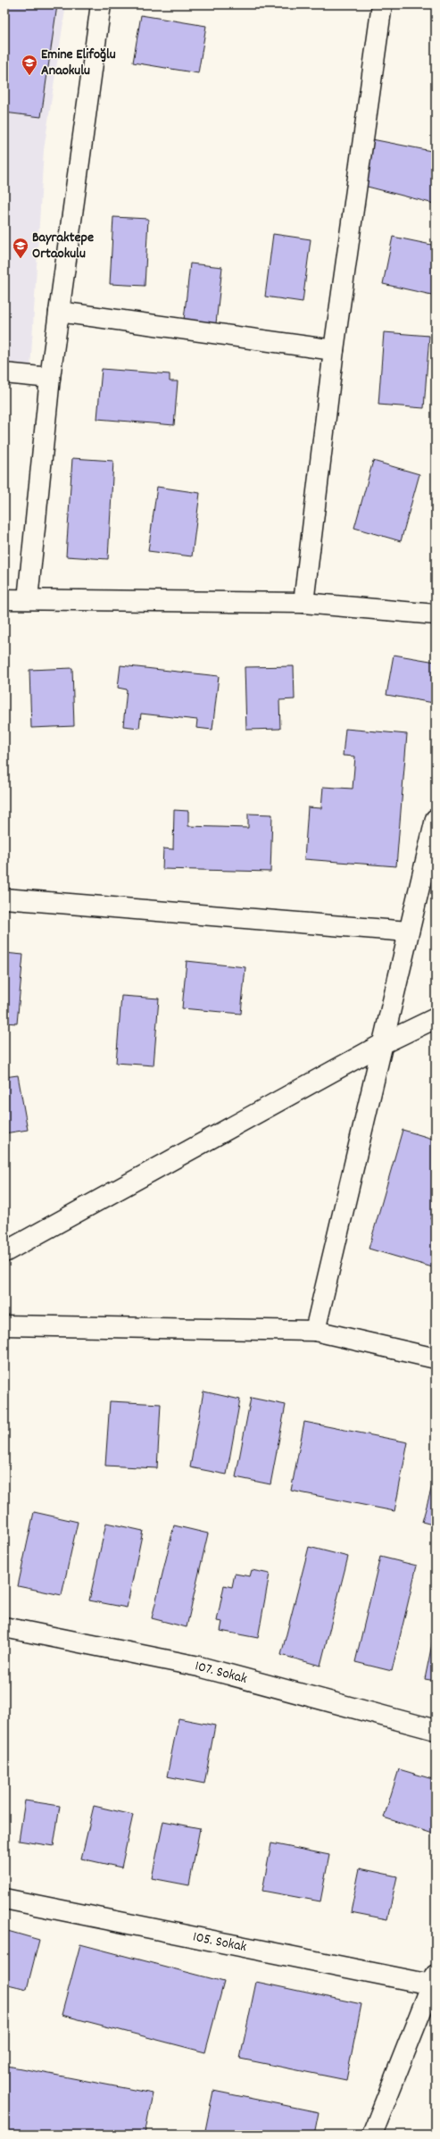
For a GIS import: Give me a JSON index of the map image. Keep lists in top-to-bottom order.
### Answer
{
  "streets": {
    "street": ["107. Sokak", "105. Sokak"]
  },
  "places": {
    "school or university": ["Emine Elifoğlu Anaokulu", "Bayraktepe Ortaokulu"]
  }
}
